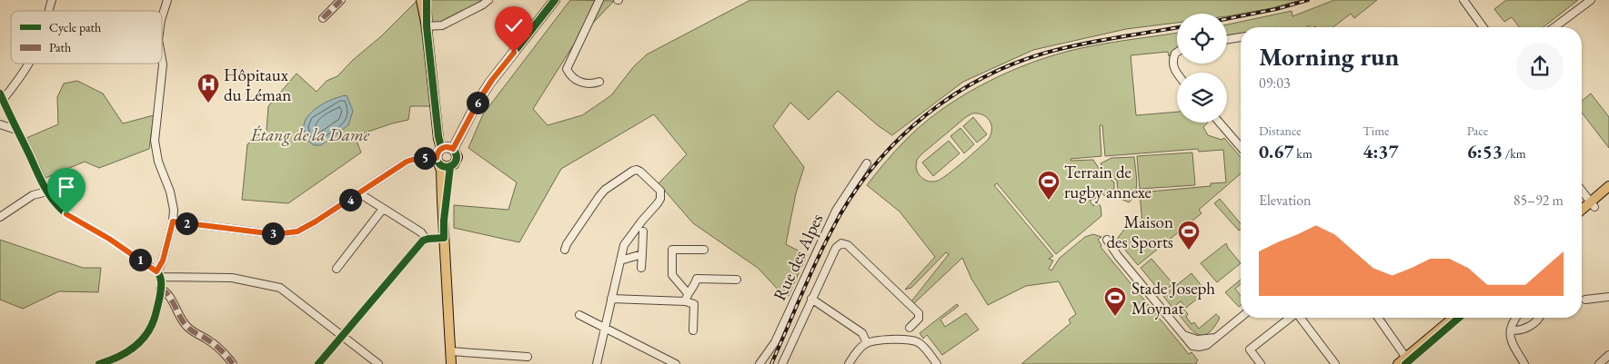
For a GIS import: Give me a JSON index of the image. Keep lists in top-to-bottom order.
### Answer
{
  "streets": {
    "street": ["Rue des Alpes"]
  },
  "parks": ["Étang de la Dame"],
  "places": {
    "hospital": ["Hôpitaux du Léman"],
    "sports": ["Terrain de rugby annexe", "Maison des Sports", "Stade Joseph Moynat"]
  },
  "legend": ["Cycle path", "Path"],
  "page": {
    "heading": ["Morning run", "09:03"],
    "pins": [
      "6",
      "5",
      "4",
      "2",
      "3",
      "1"
    ],
    "stats": [
      ["Distance", "0.67 km"],
      ["Time", "4:37"],
      ["Pace", "6:53 /km"]
    ],
    "chart": ["Elevation", "85–92 m"]
  }
}
